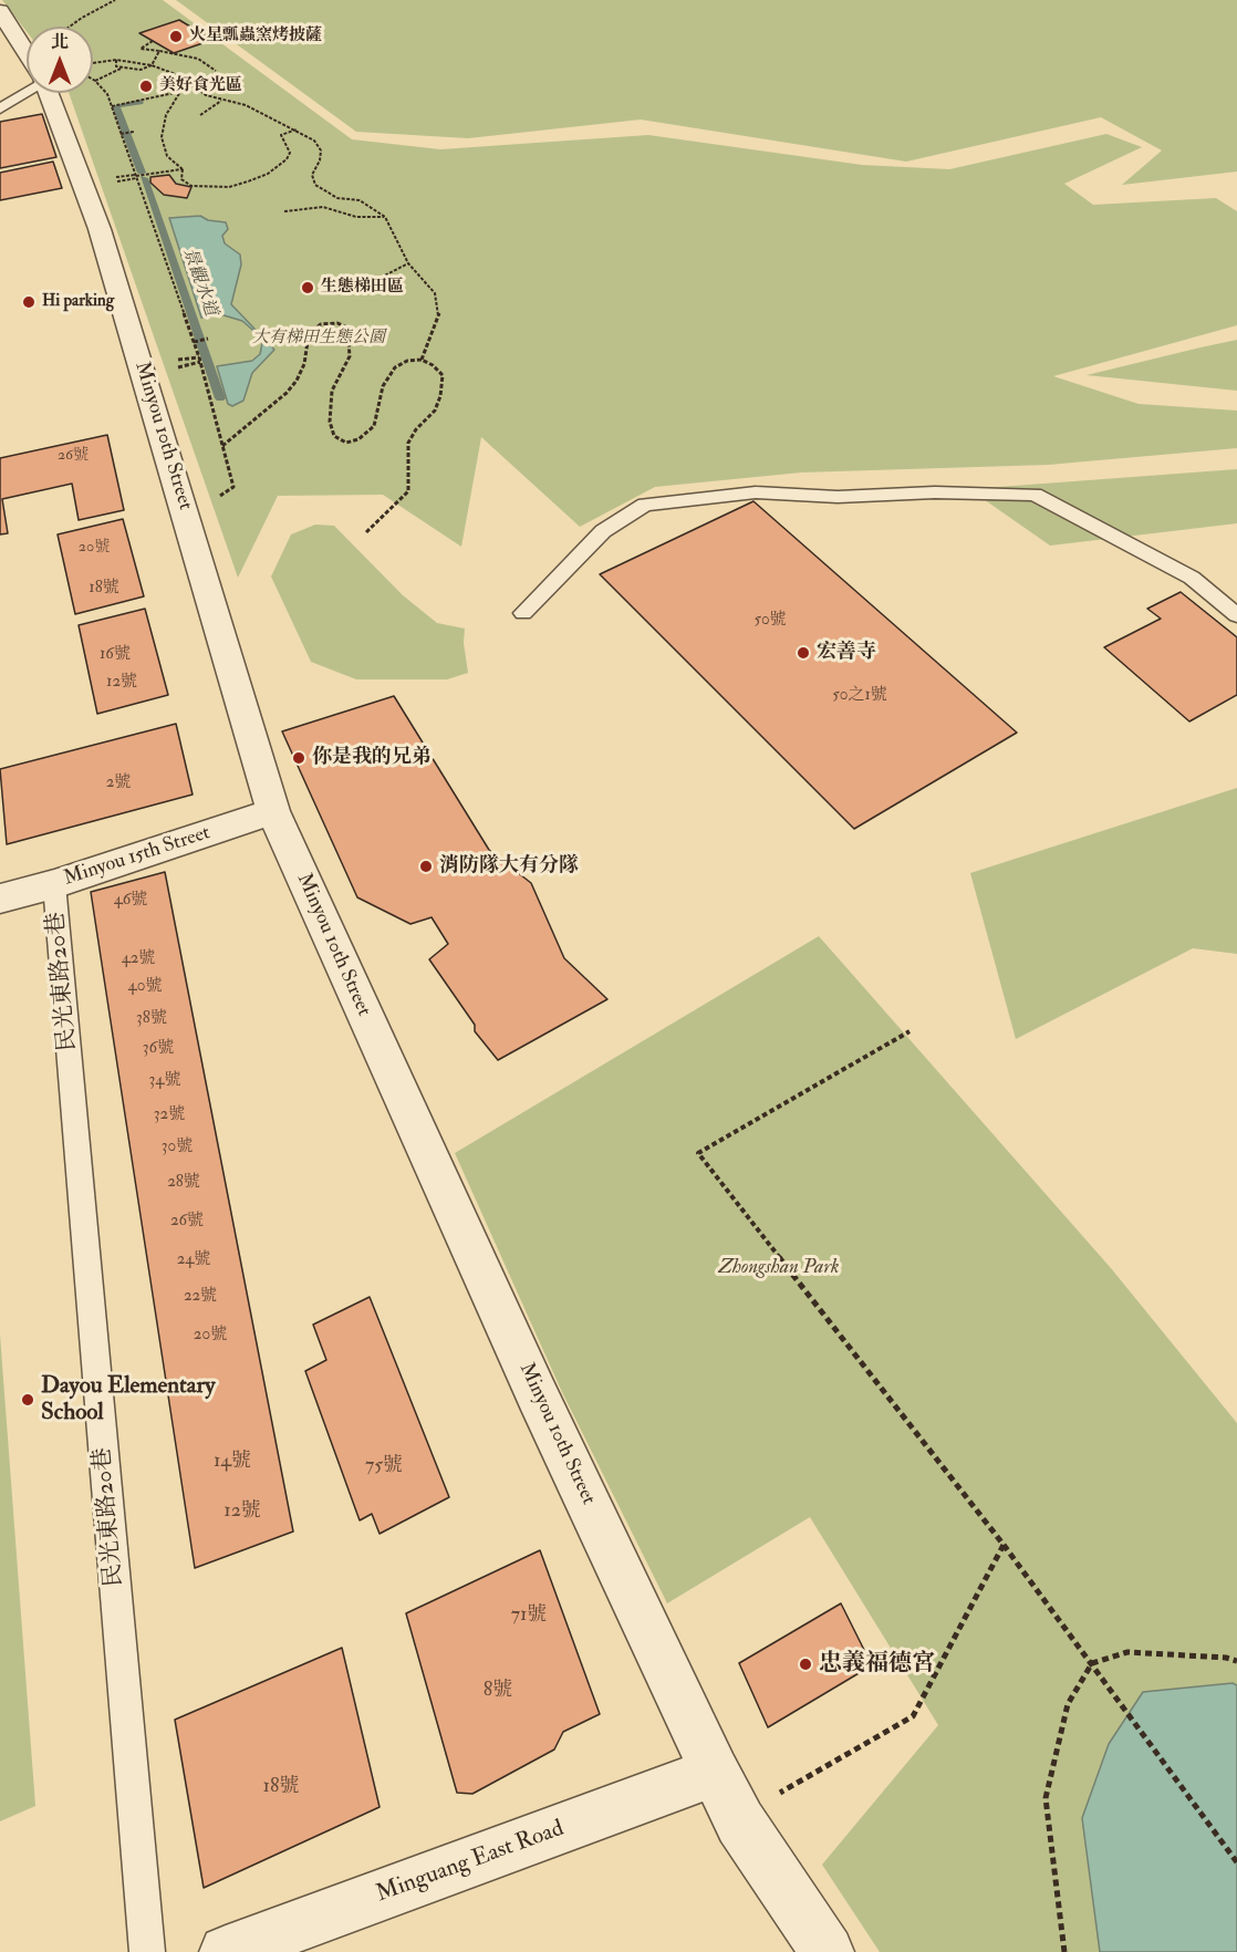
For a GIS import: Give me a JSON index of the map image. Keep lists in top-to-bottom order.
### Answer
{
  "streets": {
    "street": ["Minyou 10th Street", "Minyou 15th Street", "Minguang East Road"],
    "lane": ["民光東路20巷"]
  },
  "crossings": [
    ["Minyou 10th Street", "Minyou 15th Street"],
    ["Minyou 10th Street", "Minguang East Road"],
    ["Minyou 15th Street", "民光東路20巷"]
  ],
  "water": ["景觀水道"],
  "parks": ["大有梯田生態公園", "Zhongshan Park"],
  "places": [
    "火星瓢蟲窯烤披薩",
    "美好食光區",
    "生態梯田區",
    "Hi parking",
    "宏善寺",
    "你是我的兄弟",
    "消防隊大有分隊",
    "Dayou Elementary School",
    "忠義福德宮"
  ],
  "house_numbers": [
    "26號",
    "20號",
    "18號",
    "50號",
    "16號",
    "12號",
    "50之1號",
    "2號",
    "46號",
    "42號",
    "40號",
    "38號",
    "36號",
    "34號",
    "32號",
    "30號",
    "28號",
    "26號",
    "24號",
    "22號",
    "20號",
    "14號",
    "75號",
    "12號",
    "71號",
    "8號",
    "18號"
  ],
  "north": "top"
}
